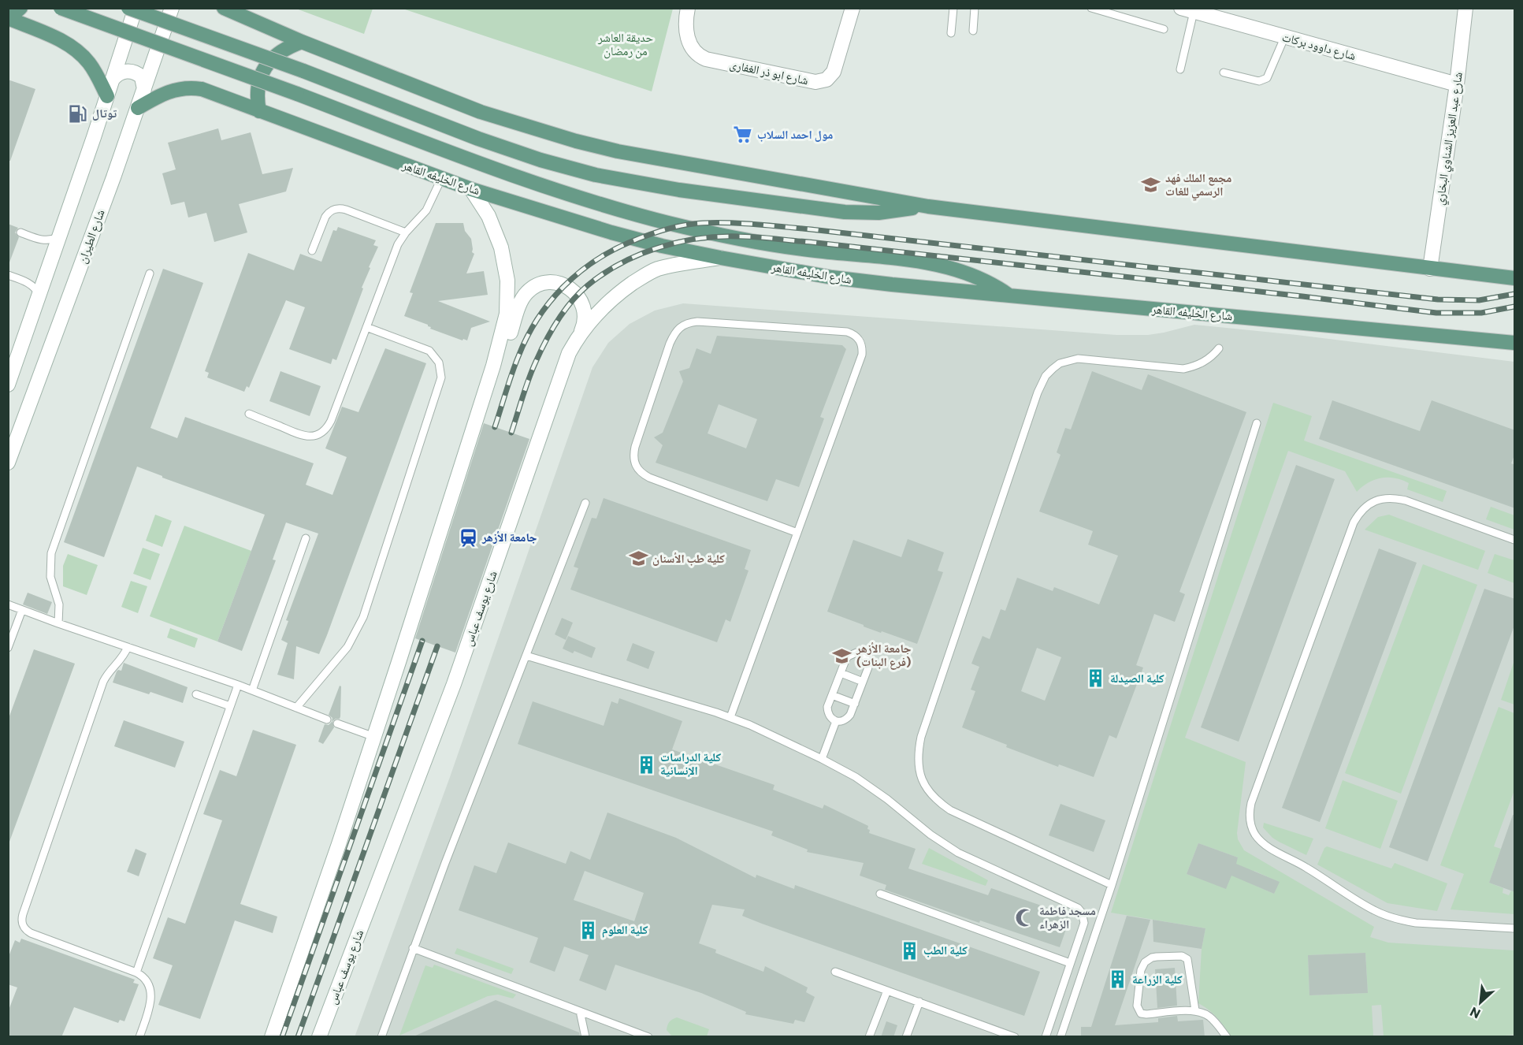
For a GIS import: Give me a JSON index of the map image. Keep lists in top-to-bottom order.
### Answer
{
  "streets": {
    "main road": [
      "شارع داوود بركات",
      "شارع ابو ذر الغفارى",
      "شارع عبد العزيز الشناوي البخاري",
      "شارع الخليفه القاهر",
      "شارع الطيران",
      "شارع يوسف عباس"
    ]
  },
  "crossings": [
    ["شارع داوود بركات", "شارع عبد العزيز الشناوي البخاري"],
    ["شارع الخليفه القاهر", "شارع الطيران"],
    ["شارع الخليفه القاهر", "شارع يوسف عباس"]
  ],
  "parks": ["حديقة العاشر من رمضان"],
  "places": {
    "fuel station": ["توتال"],
    "supermarket": ["مول احمد السلاب"],
    "school or university": ["مجمع الملك فهد الرسمي للغات", "كلية طب الأسنان", "جامعة الأزهر (فرع البنات)"],
    "station": ["جامعة الأزهر"],
    "building": [
      "كلية الصيدلة",
      "كلية الدراسات الإنسانية",
      "كلية العلوم",
      "كلية الطب",
      "كلية الزراعة"
    ],
    "mosque": ["مسجد فاطمة الزهراء"]
  },
  "north": "bottom left"
}
